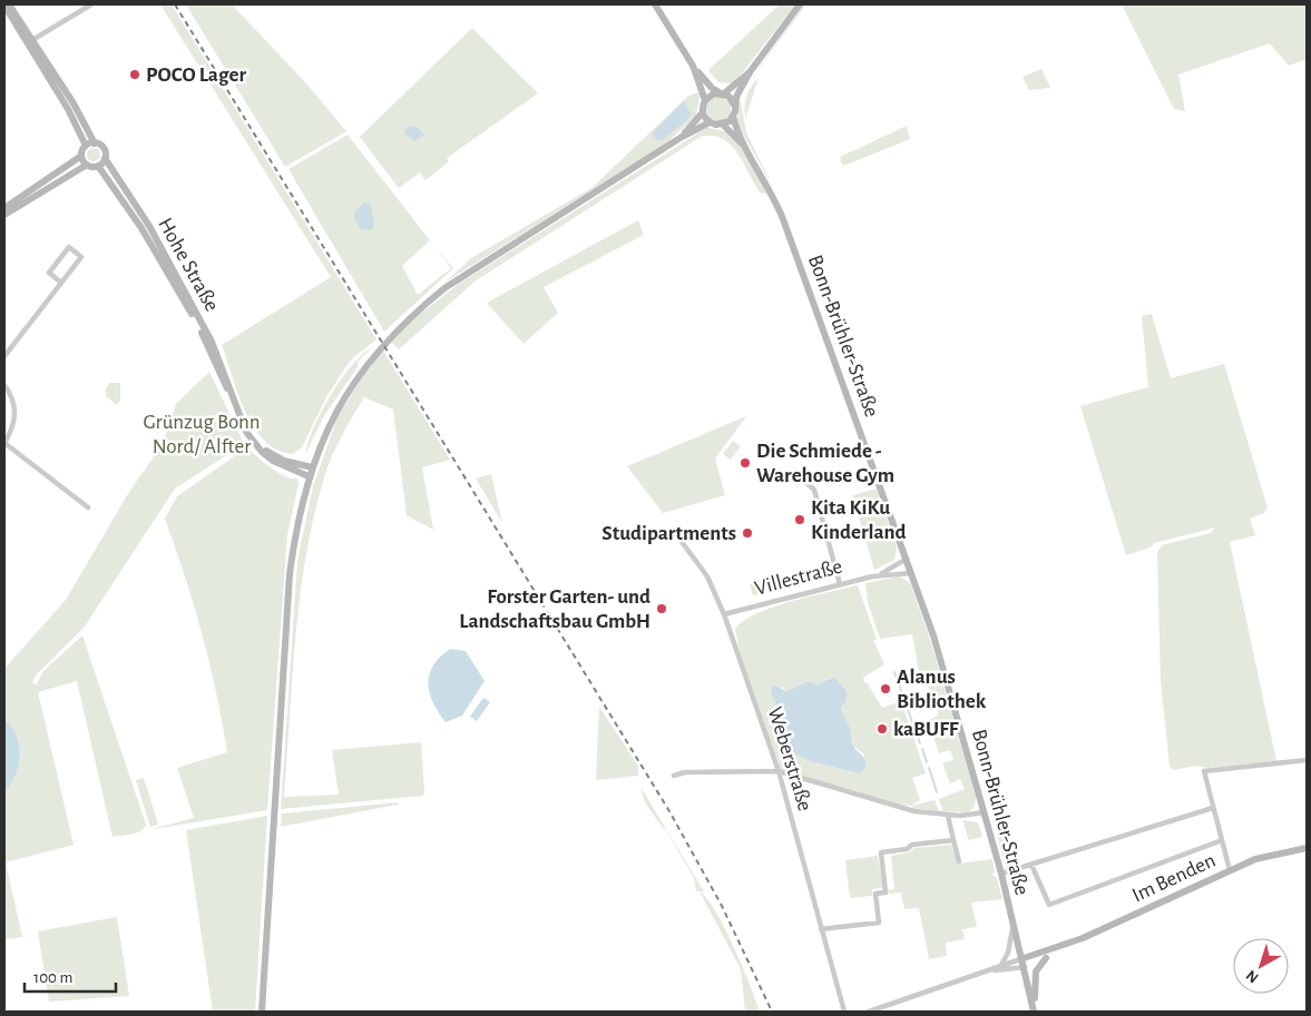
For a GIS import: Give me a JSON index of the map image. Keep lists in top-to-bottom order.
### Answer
{
  "streets": {
    "street": [
      "Hohe Straße",
      "Bonn-Brühler-Straße",
      "Villestraße",
      "Weberstraße",
      "Im Benden"
    ]
  },
  "crossings": [
    ["Bonn-Brühler-Straße", "Villestraße"],
    ["Bonn-Brühler-Straße", "Im Benden"],
    ["Villestraße", "Weberstraße"]
  ],
  "parks": ["Grünzug Bonn Nord/ Alfter"],
  "places": [
    "POCO Lager",
    "Die Schmiede - Warehouse Gym",
    "Kita KiKu Kinderland",
    "Studipartments",
    "Forster Garten- und Landschaftsbau GmbH",
    "Alanus Bibliothek",
    "kaBUFF"
  ],
  "scale_bar": "100 m",
  "north": "bottom left"
}
